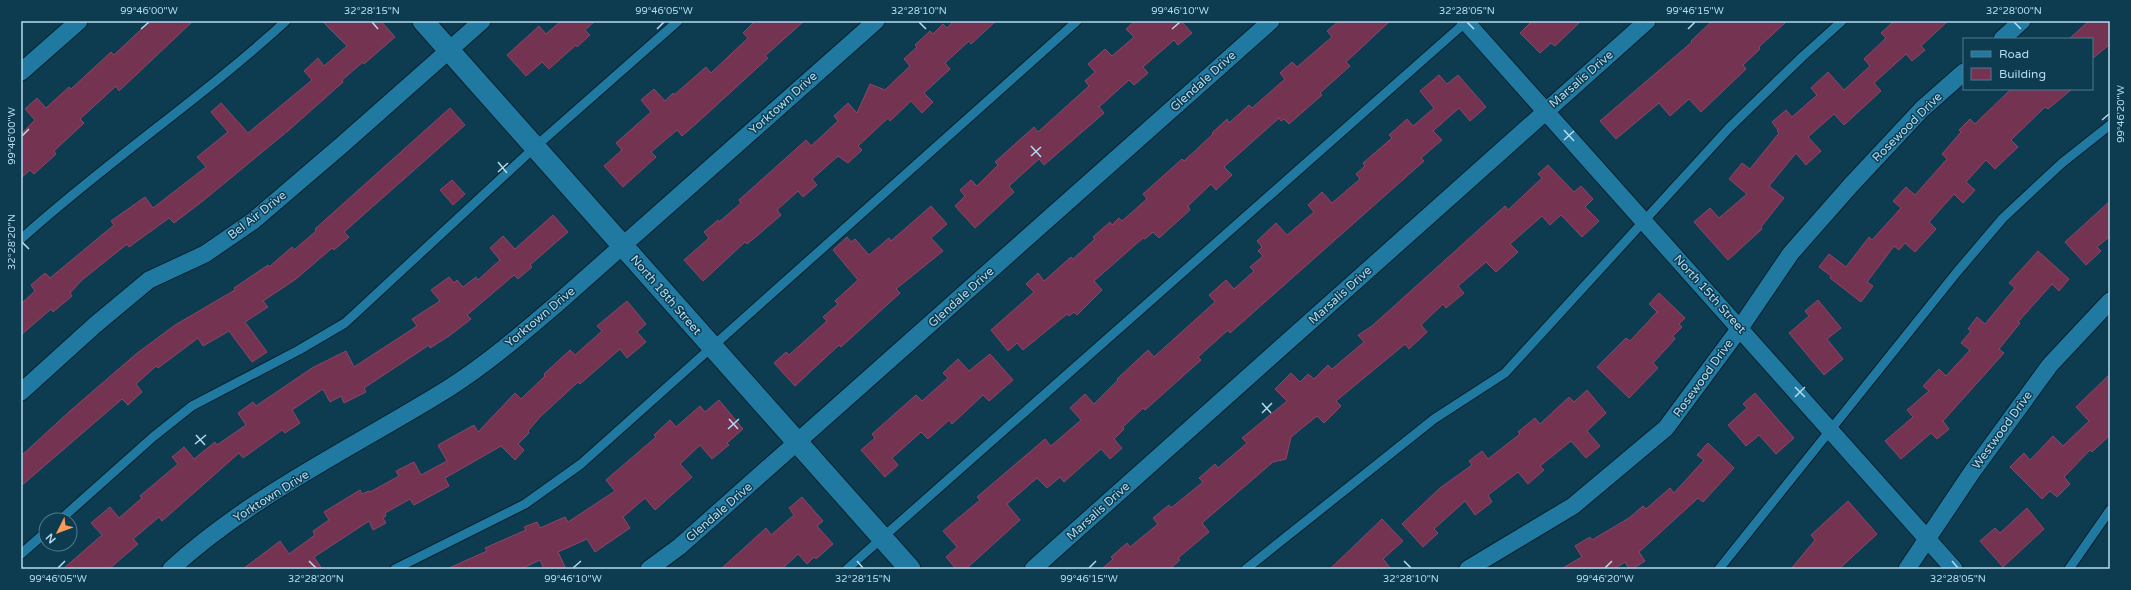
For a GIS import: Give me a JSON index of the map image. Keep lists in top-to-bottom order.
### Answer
{
  "streets": {
    "street": [
      "Marsalis Drive",
      "Glendale Drive",
      "Yorktown Drive",
      "Rosewood Drive",
      "Bel Air Drive",
      "North 15th Street",
      "North 18th Street",
      "Westwood Drive"
    ]
  },
  "crossings": [
    ["Marsalis Drive", "North 15th Street"],
    ["Glendale Drive", "North 18th Street"],
    ["Yorktown Drive", "North 18th Street"],
    ["Rosewood Drive", "North 15th Street"],
    ["Bel Air Drive", "North 18th Street"],
    ["North 15th Street", "Westwood Drive"]
  ],
  "legend": ["Road", "Building"],
  "north": "bottom left",
  "coordinates": [
    "99°46'00\"W",
    "32°28'15\"N",
    "99°46'05\"W",
    "32°28'10\"N",
    "99°46'10\"W",
    "32°28'05\"N",
    "99°46'15\"W",
    "32°28'00\"N",
    "99°46'20\"W",
    "32°28'20\"N"
  ]
}
